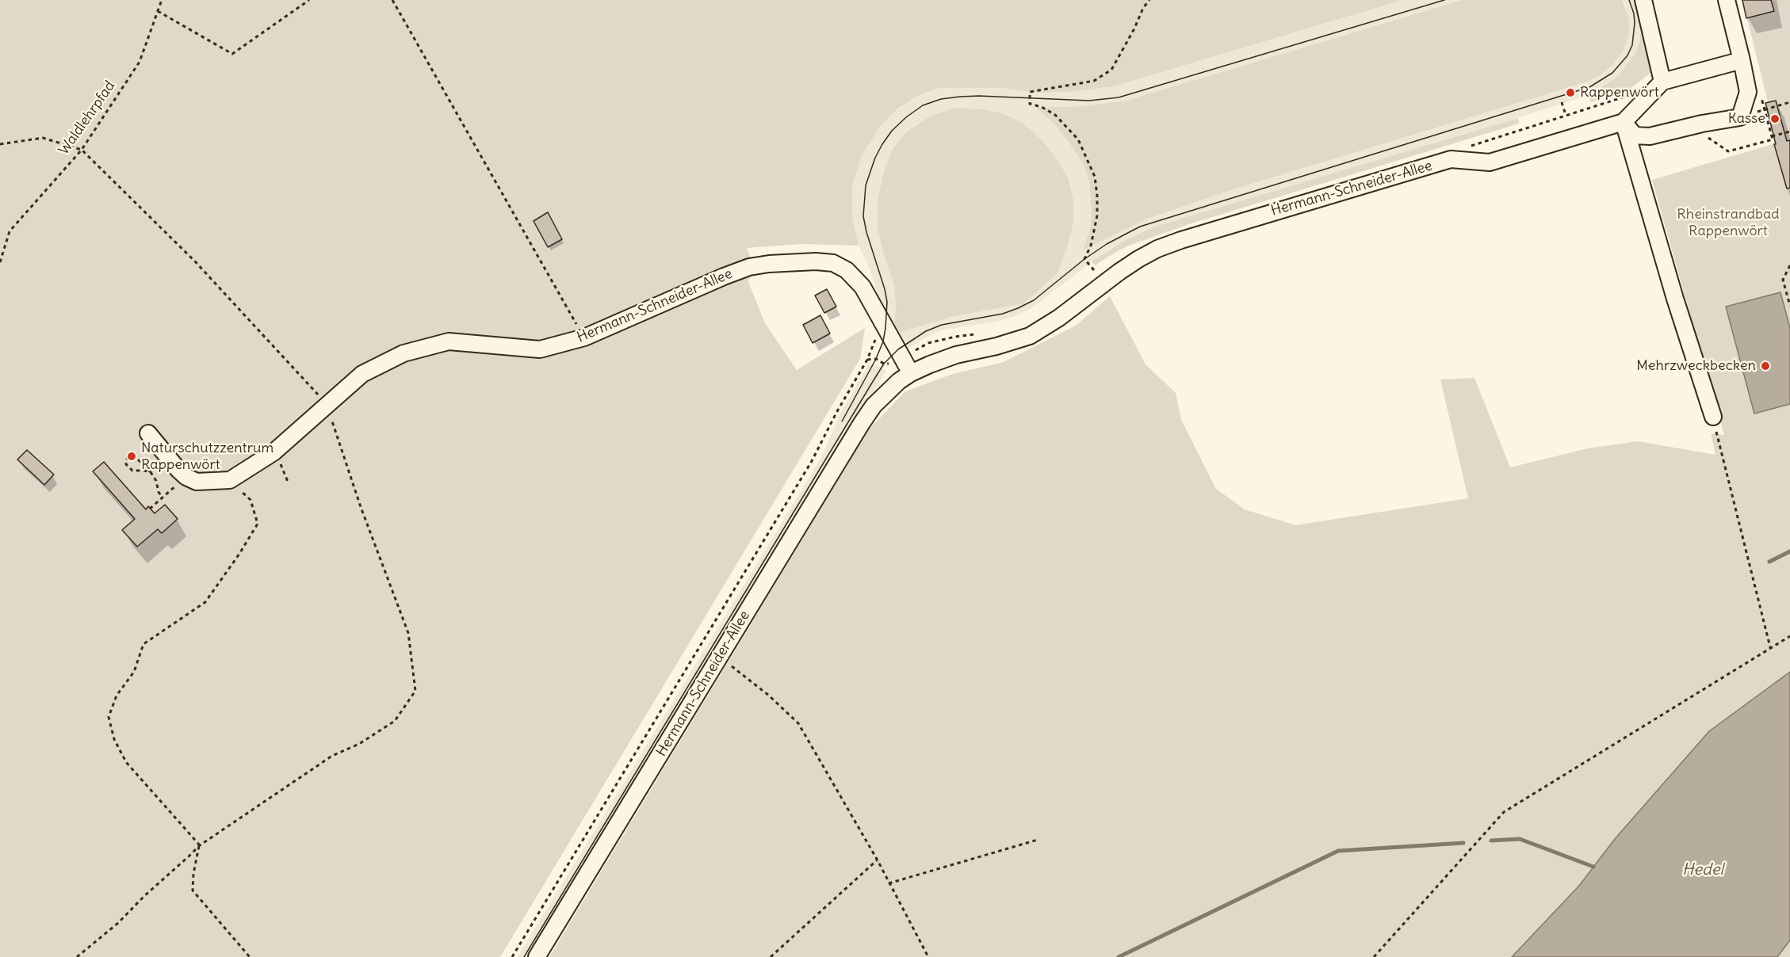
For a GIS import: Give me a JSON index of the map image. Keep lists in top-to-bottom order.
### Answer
{
  "streets": {
    "street": ["Hermann-Schneider-Allee"],
    "path": ["Waldlehrpfad"]
  },
  "water": ["Hedel"],
  "parks": ["Rheinstrandbad Rappenwört"],
  "places": [
    "Rappenwört",
    "Kasse",
    "Mehrzweckbecken",
    "Naturschutzzentrum Rappenwört"
  ]
}
